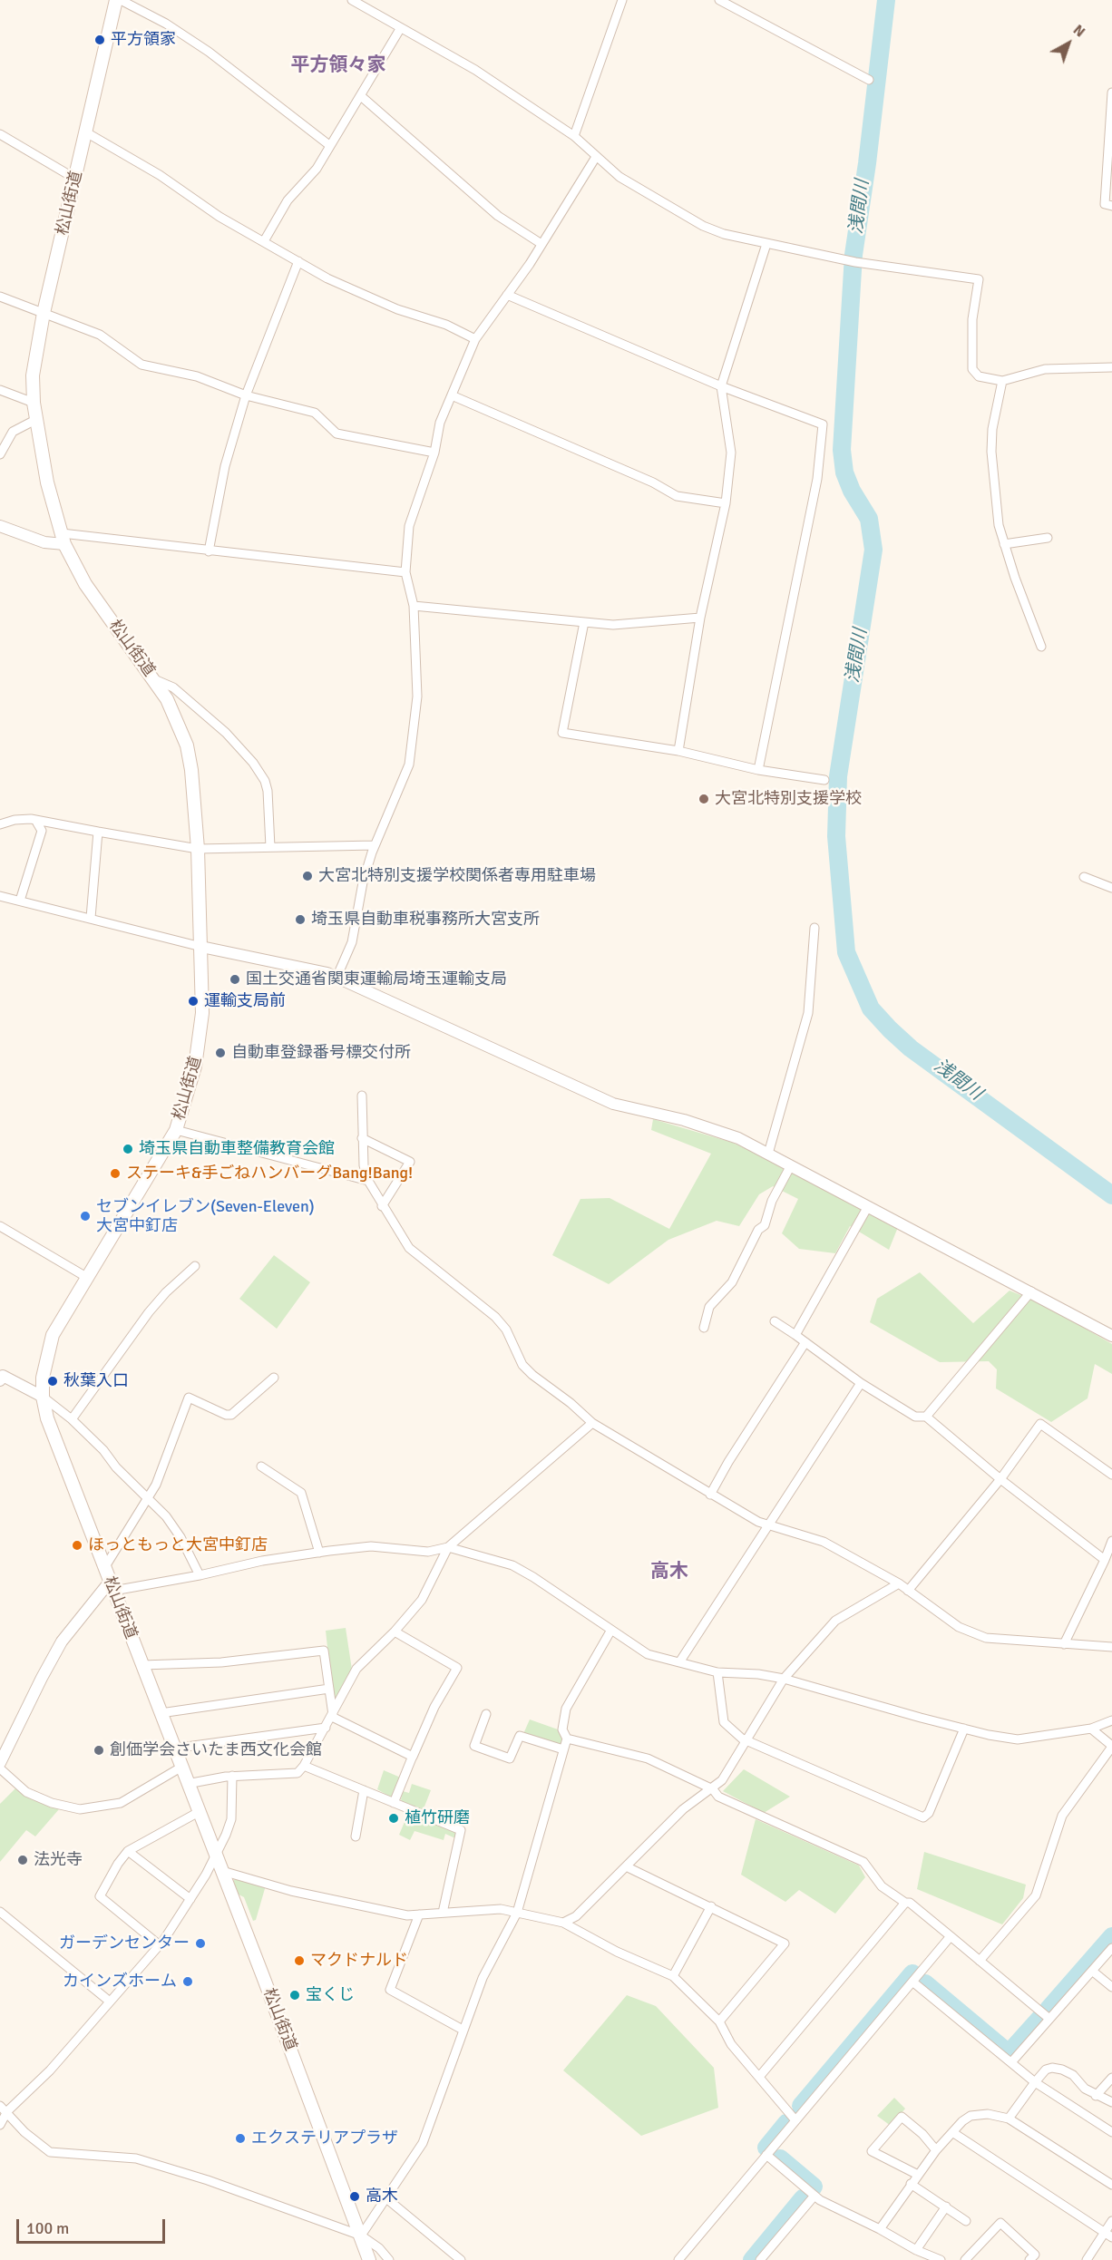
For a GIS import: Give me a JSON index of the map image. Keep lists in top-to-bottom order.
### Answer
{
  "streets": {
    "main road": ["松山街道"]
  },
  "districts": ["平方領々家", "高木"],
  "water": ["浅間川"],
  "places": [
    "平方領家",
    "大宮北特別支援学校",
    "大宮北特別支援学校関係者専用駐車場",
    "埼玉県自動車税事務所大宮支所",
    "国土交通省関東運輸局埼玉運輸支局",
    "運輸支局前",
    "自動車登録番号標交付所",
    "埼玉県自動車整備教育会館",
    "ステーキ&手ごねハンバーグBang!Bang!",
    "セブンイレブン(Seven-Eleven) 大宮中釘店",
    "秋葉入口",
    "ほっともっと大宮中釘店",
    "創価学会さいたま西文化会館",
    "植竹研磨",
    "法光寺",
    "ガーデンセンター",
    "マクドナルド",
    "カインズホーム",
    "宝くじ",
    "エクステリアプラザ",
    "高木"
  ],
  "scale_bar": "100 m",
  "north": "top right"
}
